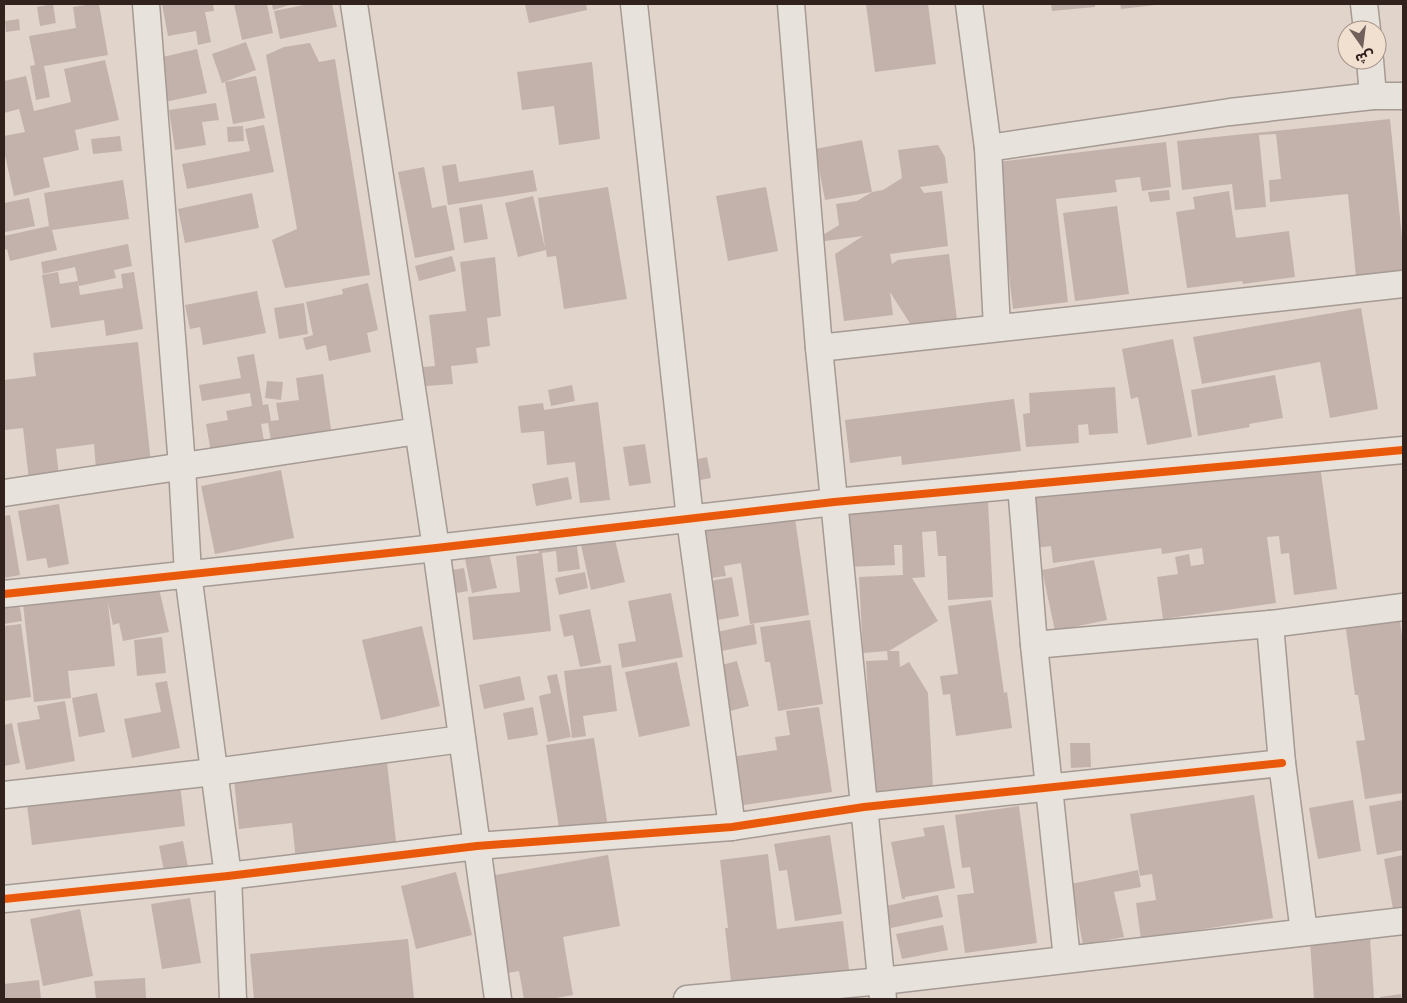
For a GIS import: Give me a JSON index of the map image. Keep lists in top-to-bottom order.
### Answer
{
  "north": "bottom"
}
